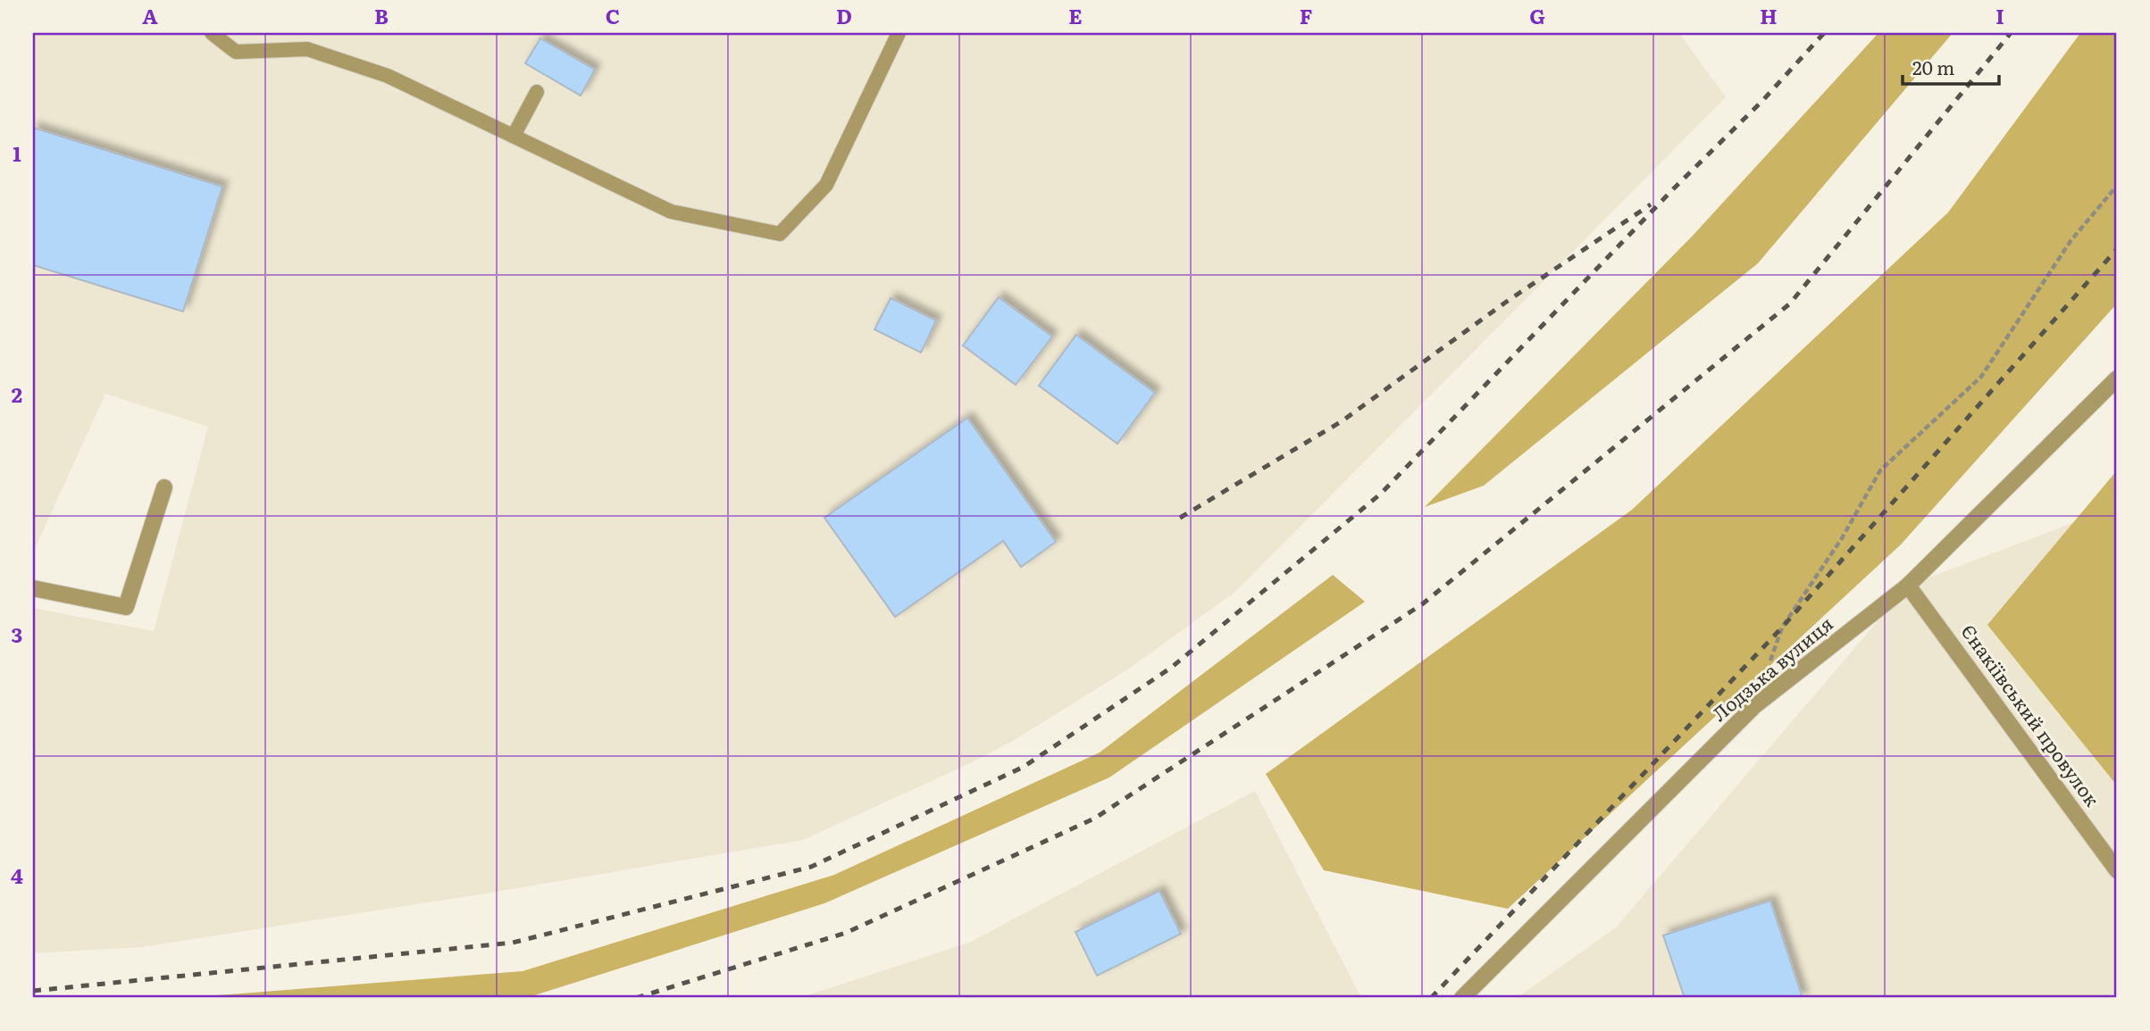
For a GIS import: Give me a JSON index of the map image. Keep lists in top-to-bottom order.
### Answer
{
  "streets": {
    "street": ["Лодзька вулиця", "Єнакіївський провулок"]
  },
  "crossings": [
    ["Лодзька вулиця", "Єнакіївський провулок"]
  ],
  "scale_bar": "20 m",
  "grid": {
    "columns": [
      "A",
      "B",
      "C",
      "D",
      "E",
      "F",
      "G",
      "H",
      "I"
    ],
    "rows": [
      "1",
      "2",
      "3",
      "4"
    ]
  }
}
